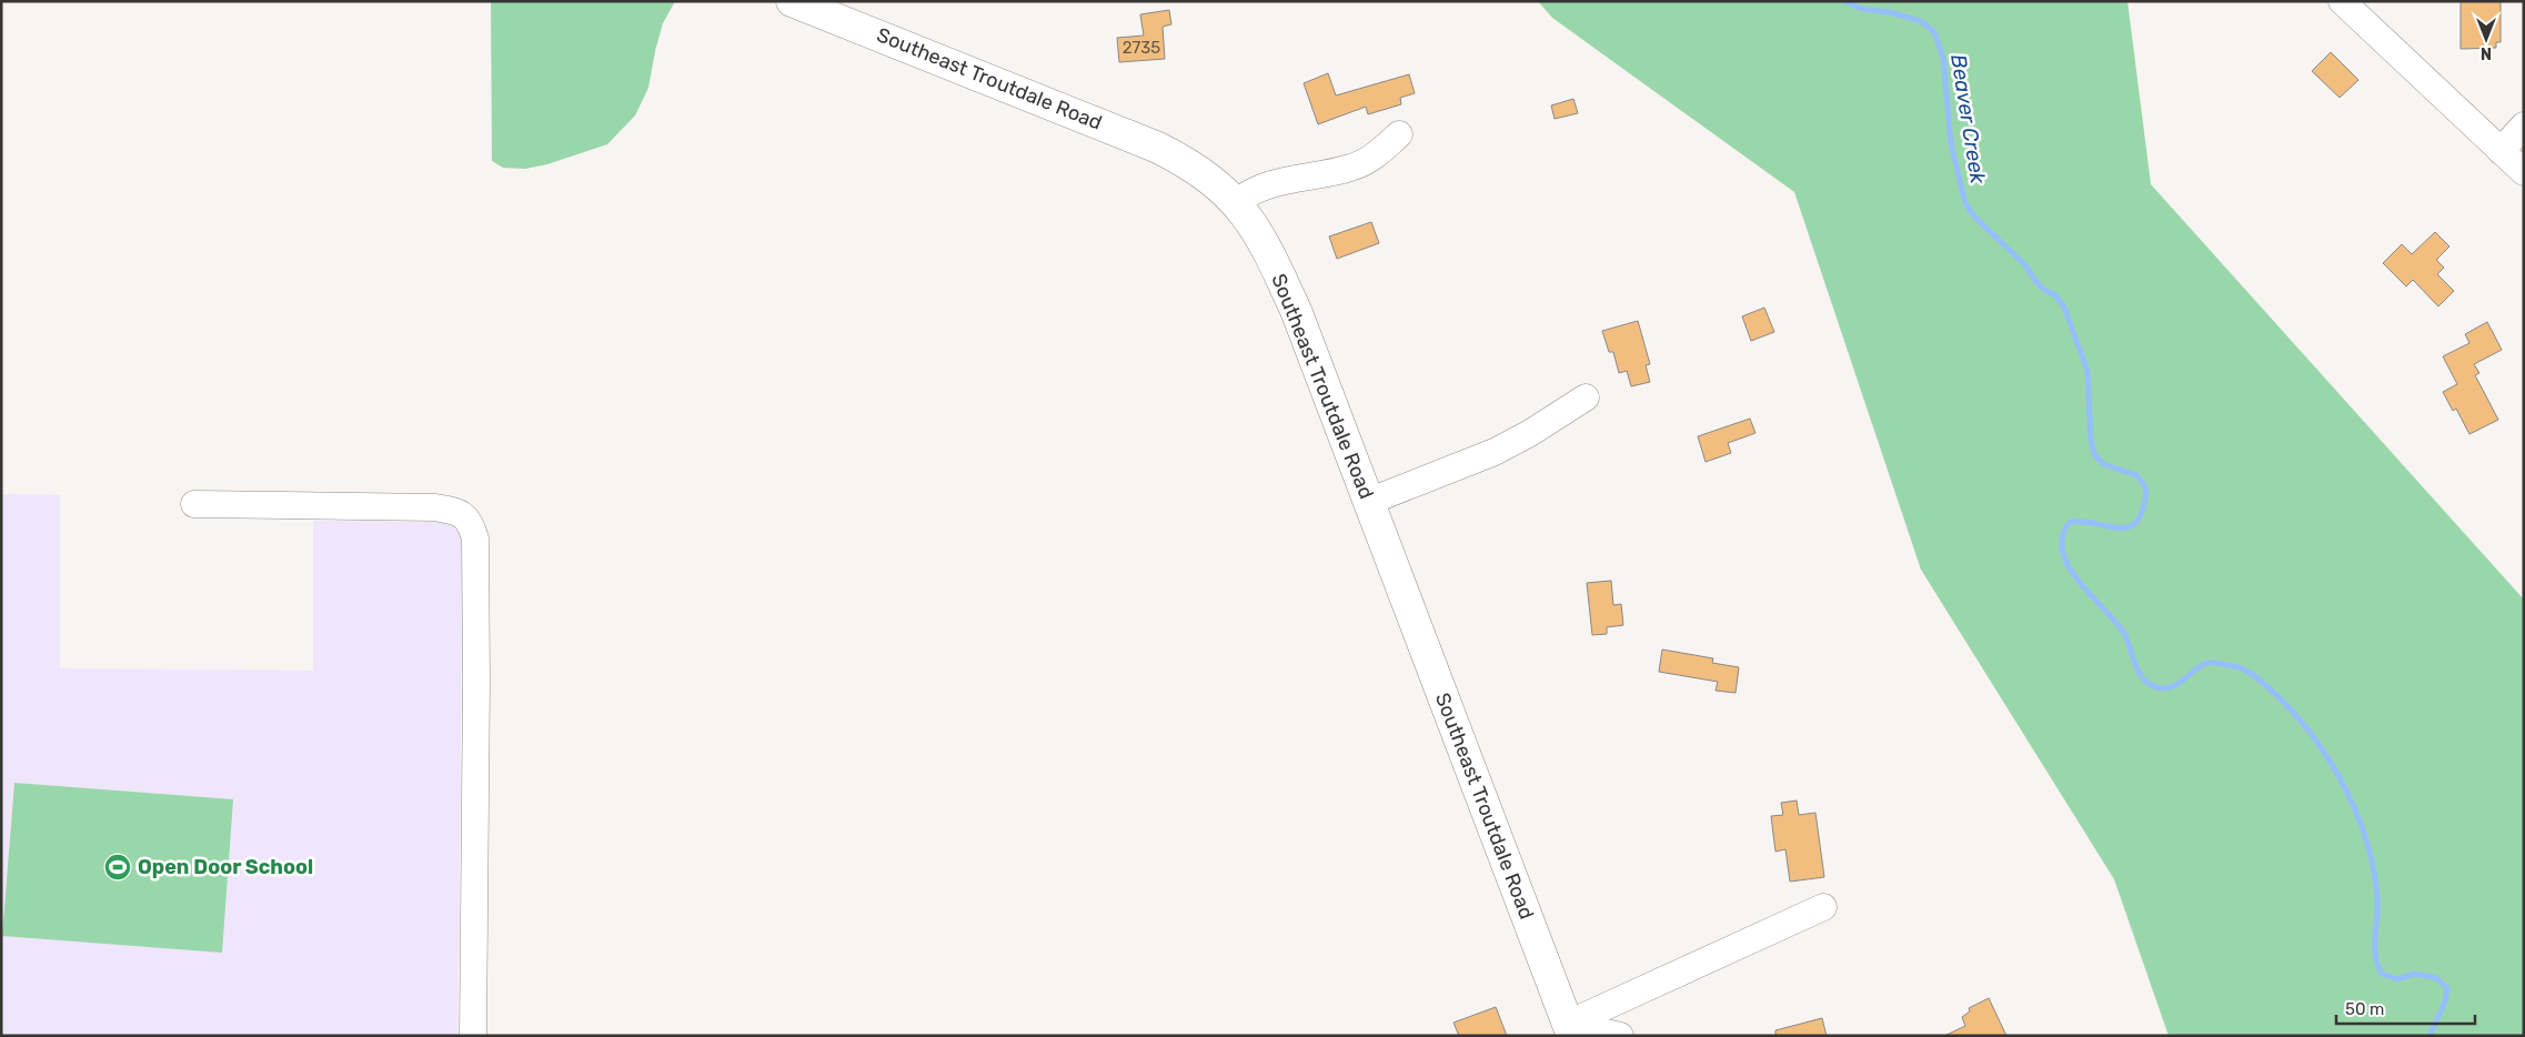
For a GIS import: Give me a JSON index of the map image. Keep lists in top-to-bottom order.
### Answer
{
  "streets": {
    "main road": ["Southeast Troutdale Road"]
  },
  "water": ["Beaver Creek"],
  "places": {
    "sports": ["Open Door School"]
  },
  "house_numbers": ["2735"],
  "scale_bar": "50 m",
  "north": "bottom"
}
